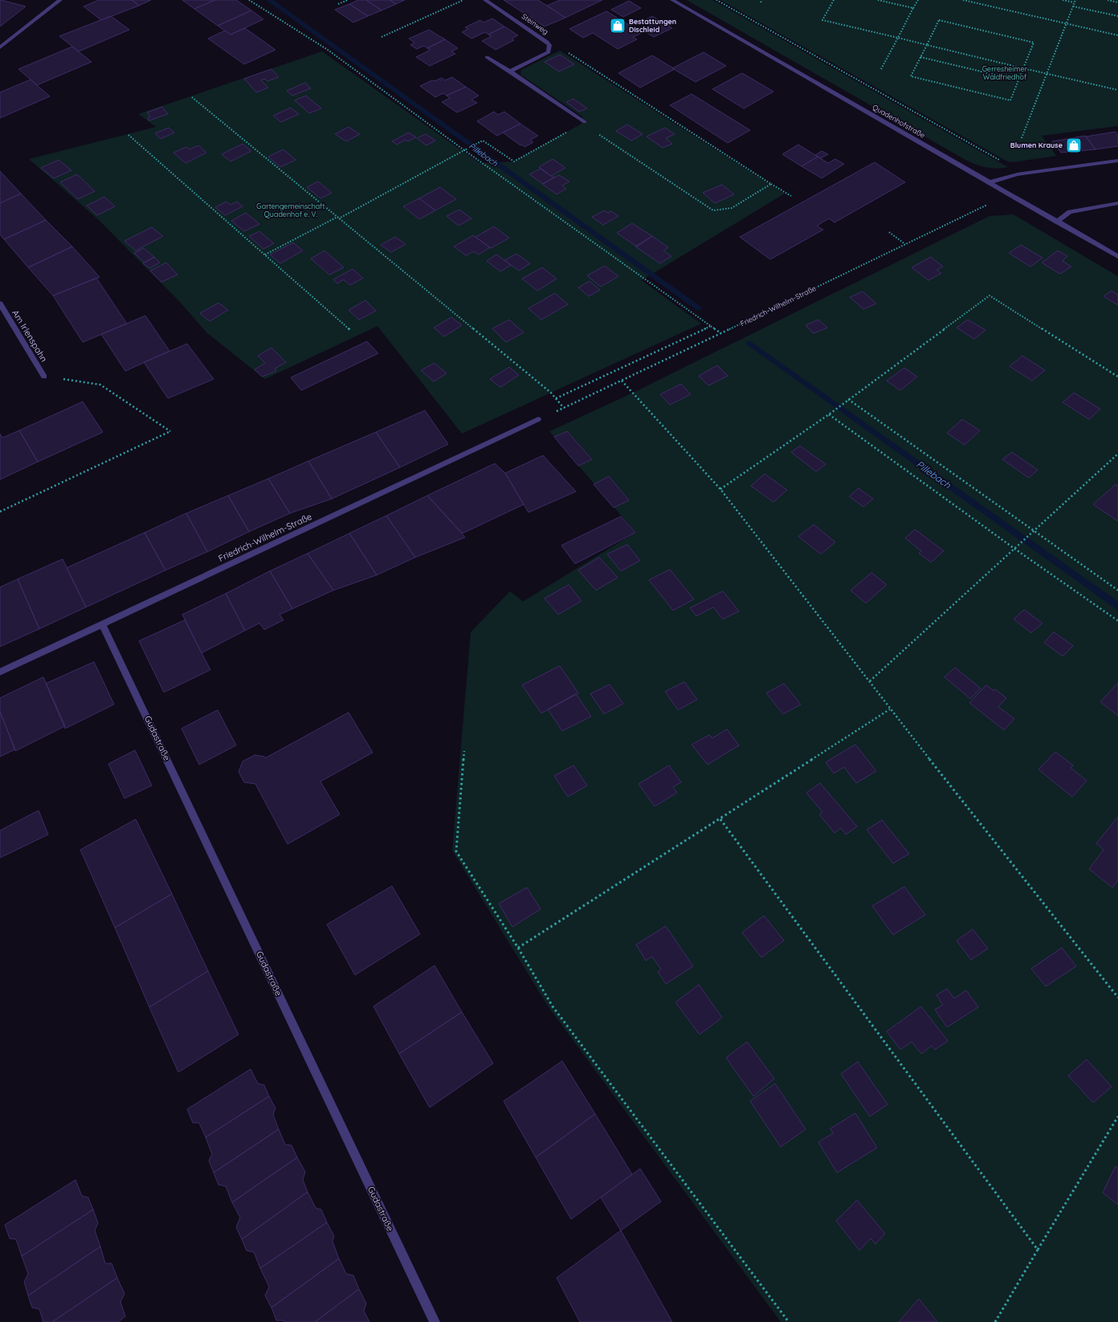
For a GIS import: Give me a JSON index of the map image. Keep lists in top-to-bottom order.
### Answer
{
  "streets": {
    "street": [
      "Steinweg",
      "Quadenhofstraße",
      "Friedrich-Wilhelm-Straße",
      "Am Irlenspahn",
      "Gudastraße"
    ]
  },
  "crossings": [
    ["Quadenhofstraße", "Friedrich-Wilhelm-Straße"],
    ["Friedrich-Wilhelm-Straße", "Gudastraße"]
  ],
  "water": ["Pillebach"],
  "parks": ["Gerresheimer Waldfriedhof", "Gartengemeinschaft Quadenhof e. V."],
  "places": {
    "shop": ["Bestattungen Dischleid", "Blumen Krause"]
  }
}
